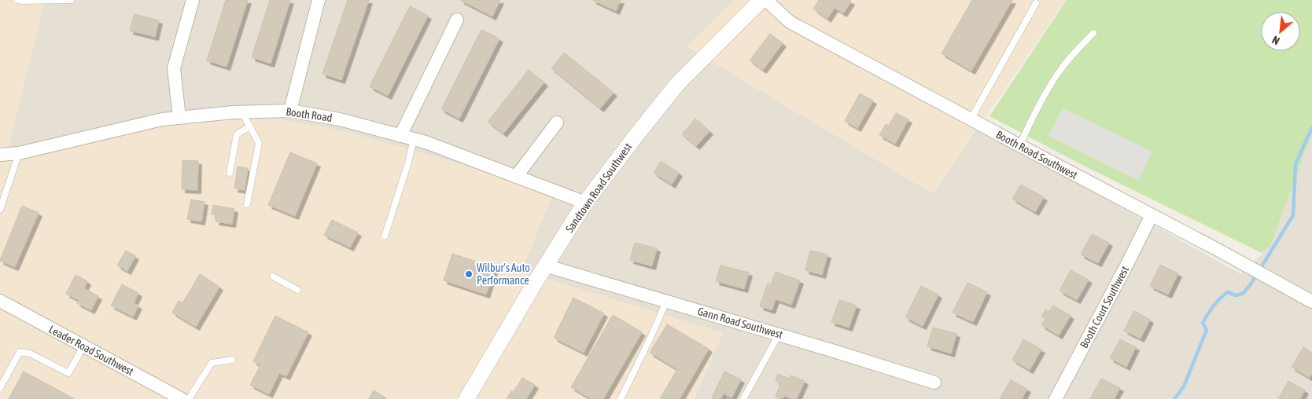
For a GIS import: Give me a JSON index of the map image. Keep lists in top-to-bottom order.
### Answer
{
  "streets": {
    "street": [
      "Booth Road",
      "Booth Road Southwest",
      "Sandtown Road Southwest",
      "Booth Court Southwest",
      "Gann Road Southwest",
      "Leader Road Southwest"
    ]
  },
  "crossings": [
    ["Booth Road", "Sandtown Road Southwest"],
    ["Booth Road Southwest", "Booth Court Southwest"],
    ["Sandtown Road Southwest", "Gann Road Southwest"]
  ],
  "places": ["Wilbur's Auto Performance"],
  "north": "bottom left"
}
